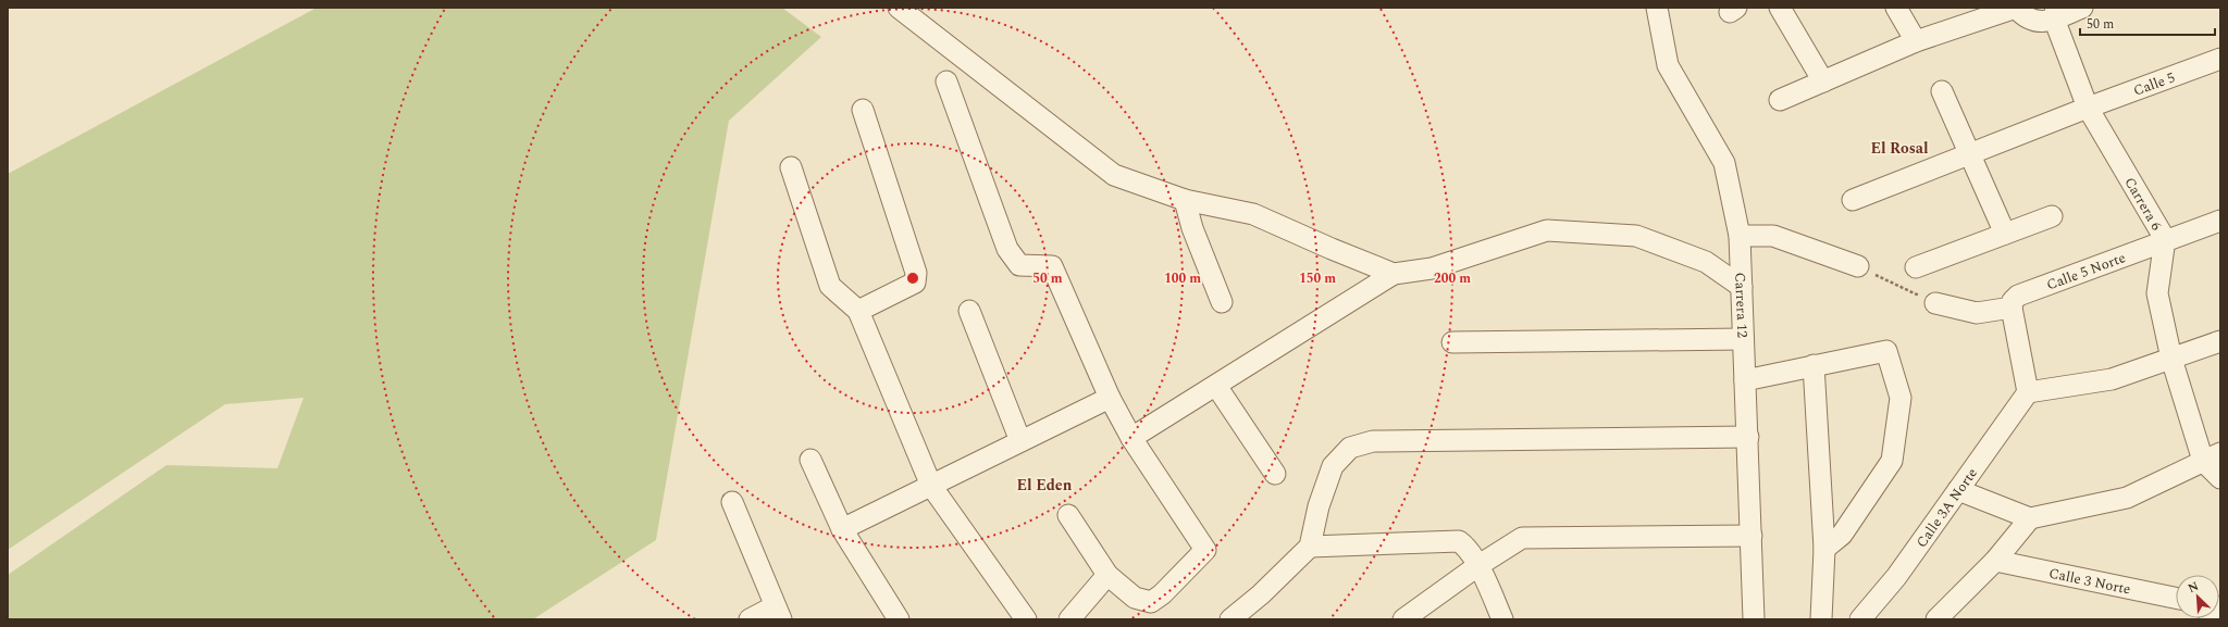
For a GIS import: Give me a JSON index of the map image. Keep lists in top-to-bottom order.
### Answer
{
  "streets": {
    "street": [
      "Calle 5",
      "Carrera 6",
      "Calle 5 Norte",
      "Carrera 12",
      "Calle 3A Norte",
      "Calle 3 Norte"
    ]
  },
  "crossings": [
    ["Calle 5", "Carrera 6"],
    ["Carrera 6", "Calle 5 Norte"]
  ],
  "districts": ["El Rosal", "El Eden"],
  "scale_bar": "50 m",
  "north": "top left",
  "rings": [
    "50 m",
    "100 m",
    "150 m",
    "200 m"
  ]
}
